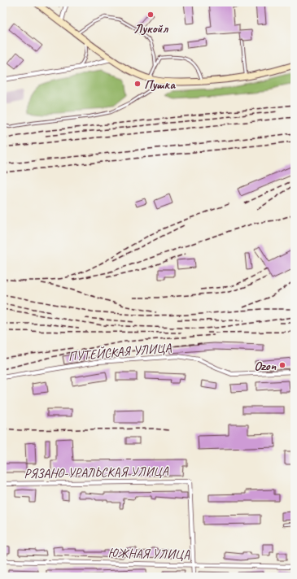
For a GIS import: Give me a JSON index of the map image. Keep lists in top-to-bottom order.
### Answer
{
  "streets": {
    "street": ["ПУТЕЙСКАЯ УЛИЦА", "РЯЗАНО-УРАЛЬСКАЯ УЛИЦА", "ЮЖНАЯ УЛИЦА"]
  },
  "crossings": [
    ["РЯЗАНО-УРАЛЬСКАЯ УЛИЦА", "ЮЖНАЯ УЛИЦА"]
  ],
  "places": ["Лукойл", "Пушка", "Ozon"]
}
